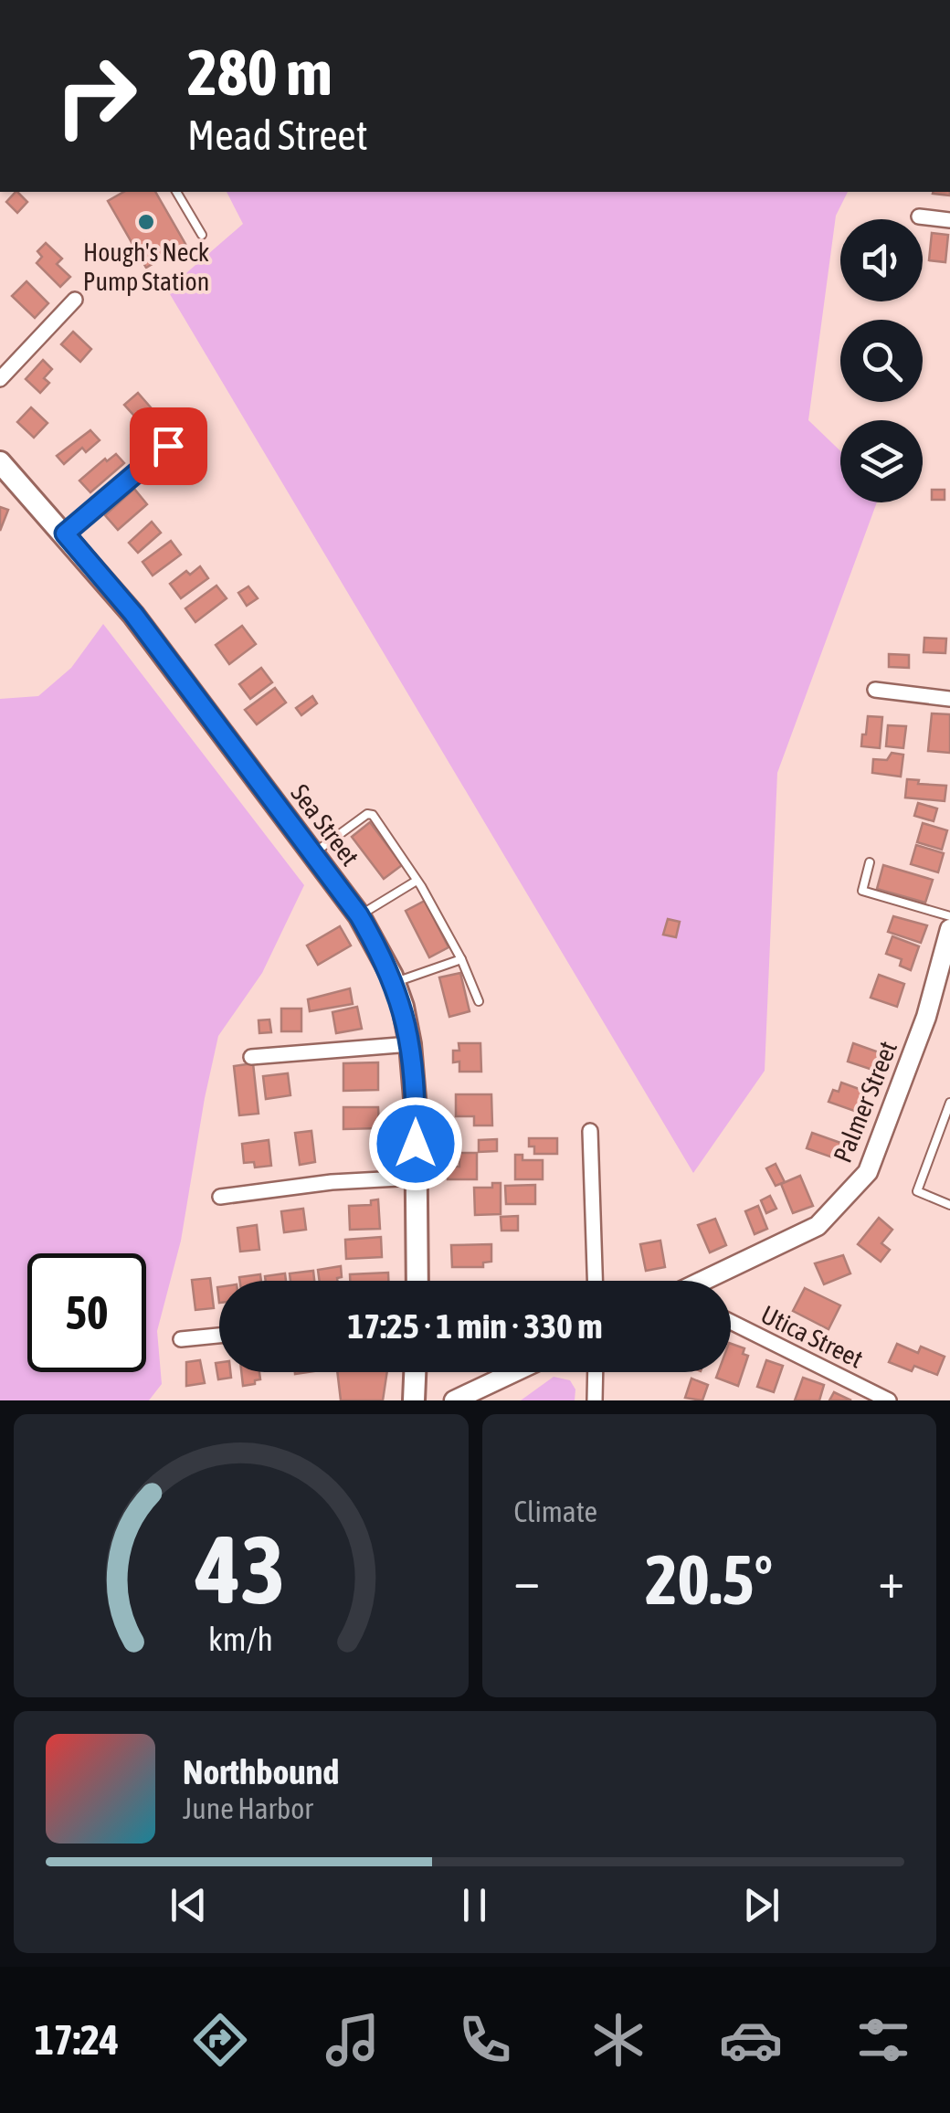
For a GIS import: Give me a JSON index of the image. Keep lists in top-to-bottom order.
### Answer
{
  "streets": {
    "main road": ["Sea Street"],
    "street": ["Palmer Street", "Utica Street"]
  },
  "places": ["Hough's Neck Pump Station"],
  "page": {
    "turn": ["280 m", "Mead Street"],
    "limit": "50",
    "trip": "17:25 · 1 min · 330 m",
    "tile": "Climate",
    "heat": ["−", "20.5°", "+"],
    "song": ["Northbound", "June Harbor"],
    "tabs": "17:24",
    "gauge": ["43", "km/h"]
  }
}
